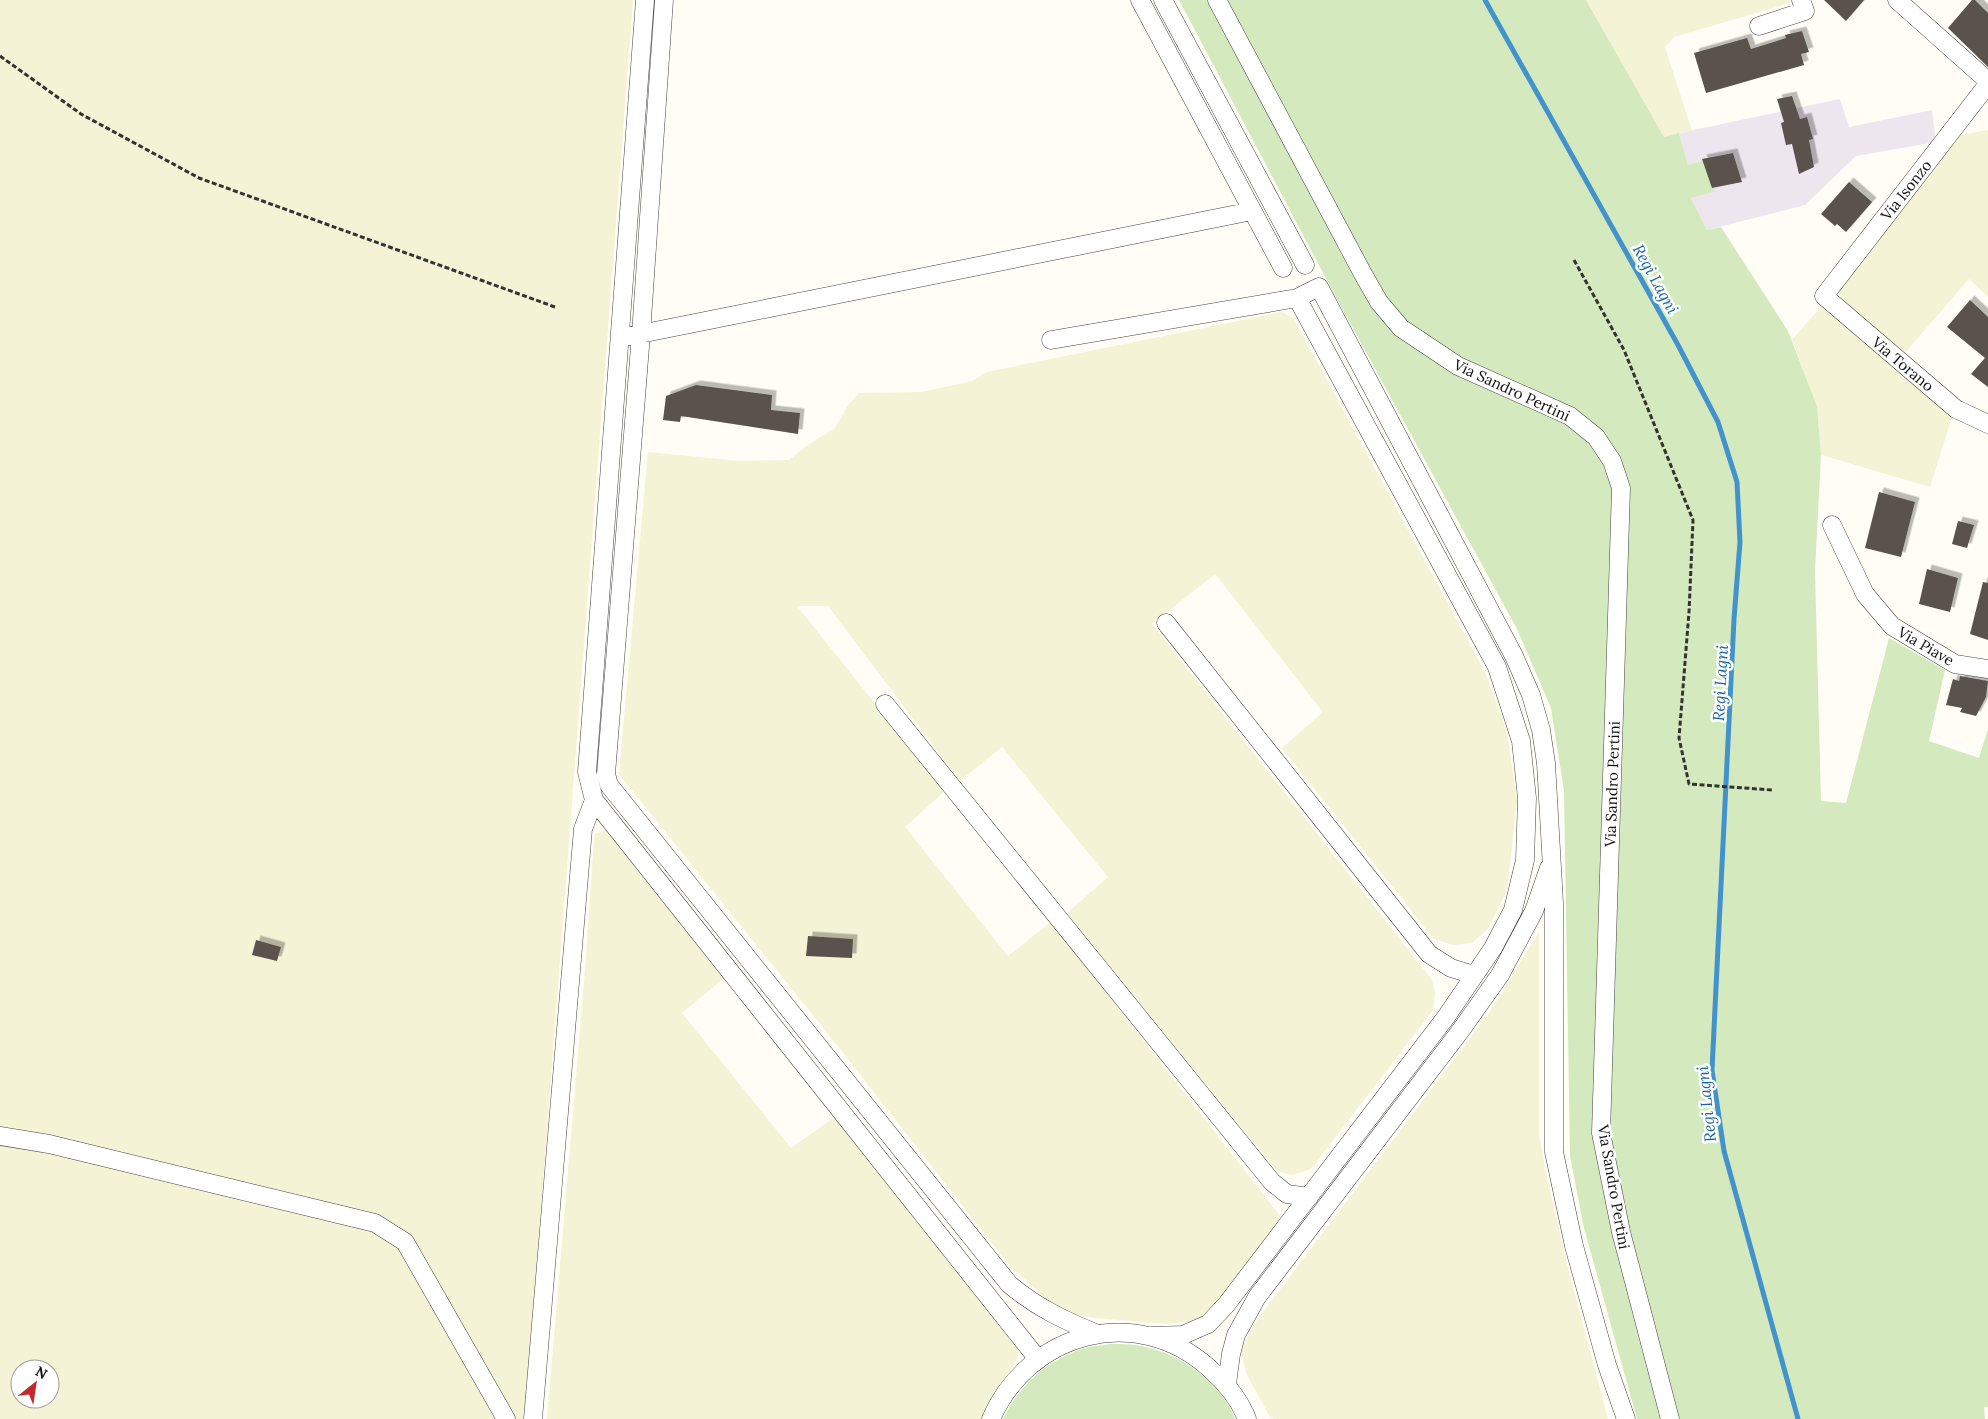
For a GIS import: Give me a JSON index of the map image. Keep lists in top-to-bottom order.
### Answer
{
  "streets": {
    "street": [
      "Via Isonzo",
      "Via Torano",
      "Via Sandro Pertini",
      "Via Piave"
    ]
  },
  "crossings": [
    ["Via Isonzo", "Via Torano"]
  ],
  "water": ["Regi Lagni"],
  "north": "top right"
}
